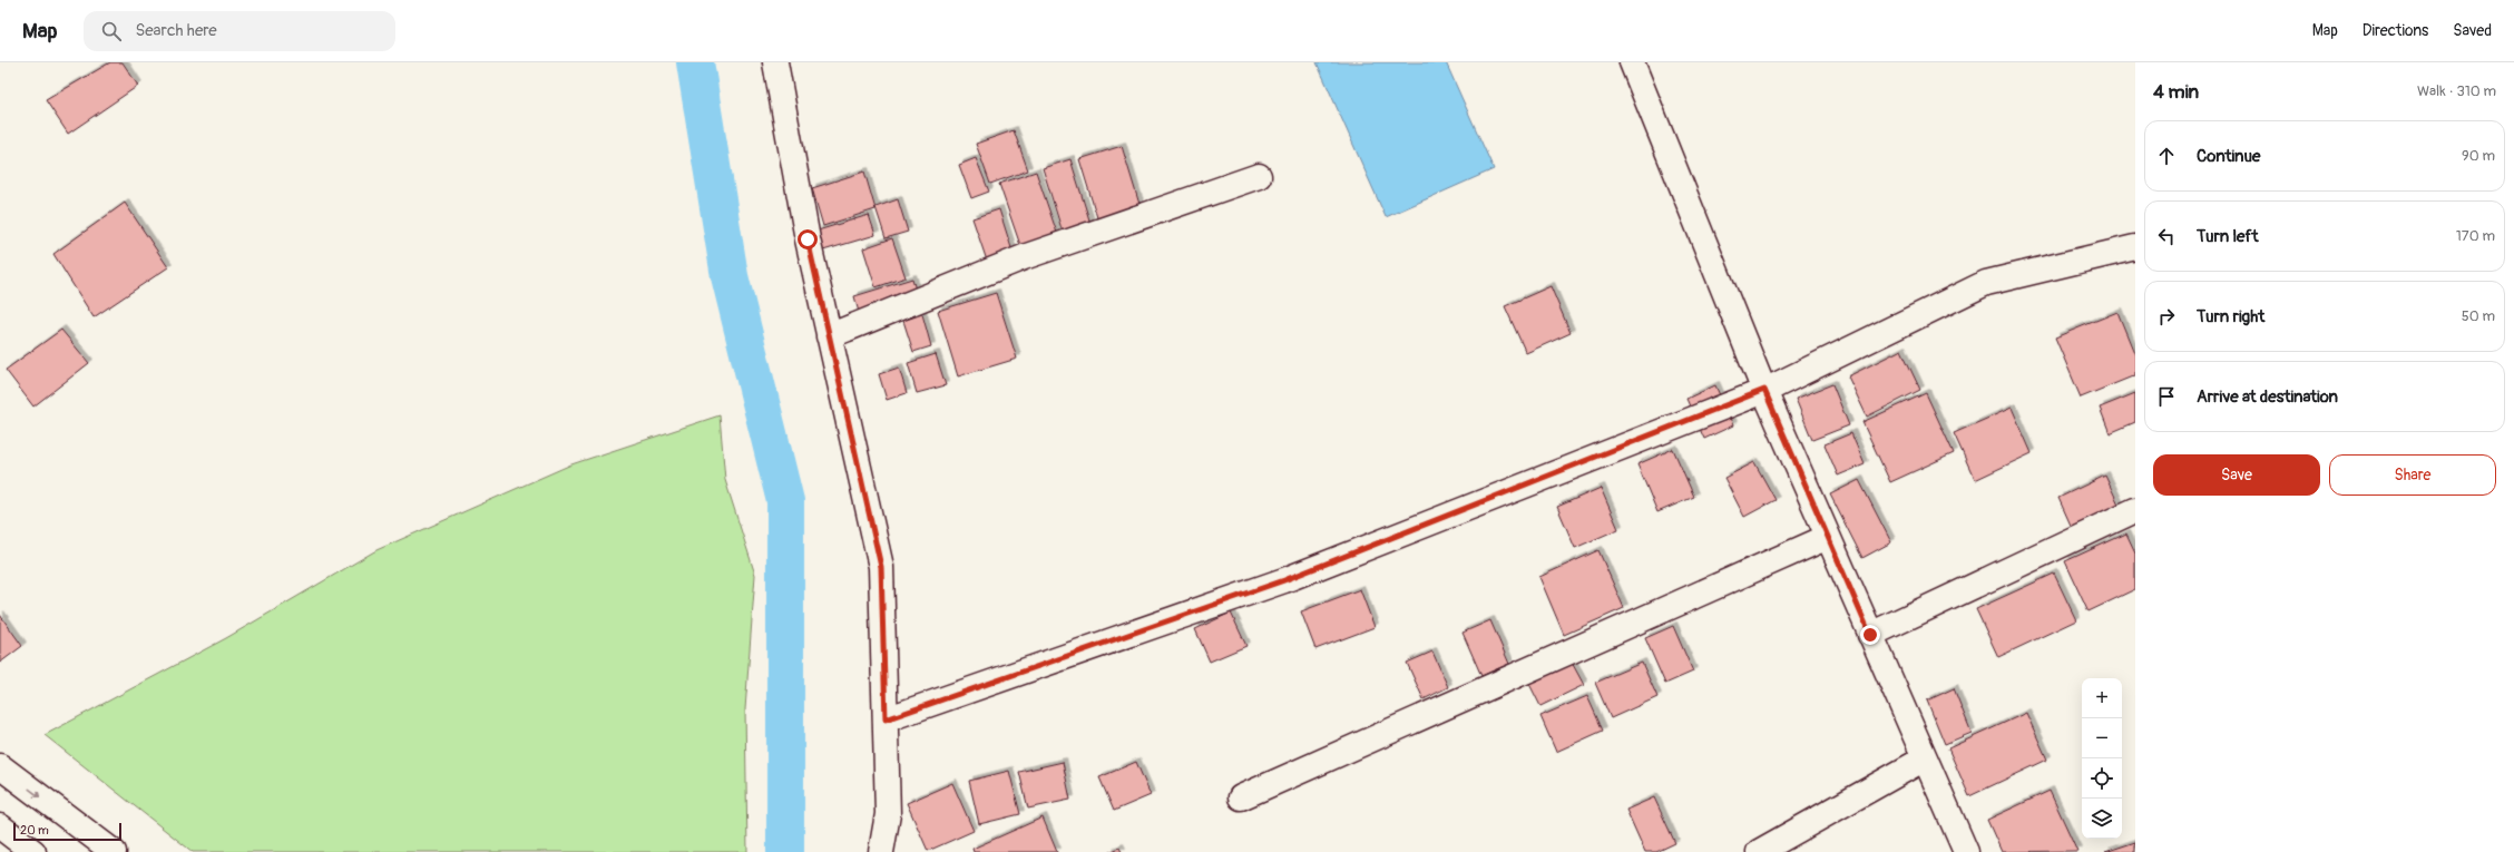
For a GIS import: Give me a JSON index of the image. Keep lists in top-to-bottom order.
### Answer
{
  "scale_bar": "20 m",
  "page": {
    "header": "Map",
    "search": "Search here",
    "nav": ["Map", "Directions", "Saved"],
    "heading": ["4 min", "Walk · 310 m"],
    "list": [
      ["Continue", "90 m"],
      ["Turn left", "170 m"],
      ["Turn right", "50 m"],
      "Arrive at destination"
    ],
    "buttons": ["Save", "Share"],
    "map_buttons": ["+", "−"],
    "scale": "20 m"
  }
}
